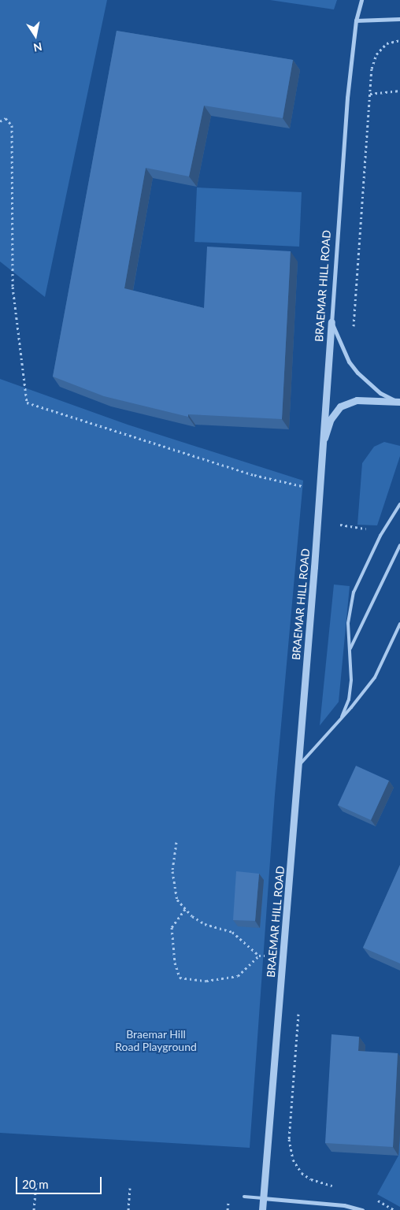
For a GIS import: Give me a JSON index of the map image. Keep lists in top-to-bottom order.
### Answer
{
  "streets": {
    "street": ["BRAEMAR HILL ROAD"]
  },
  "parks": ["Braemar Hill Road Playground"],
  "scale_bar": "20 m",
  "north": "bottom"
}
